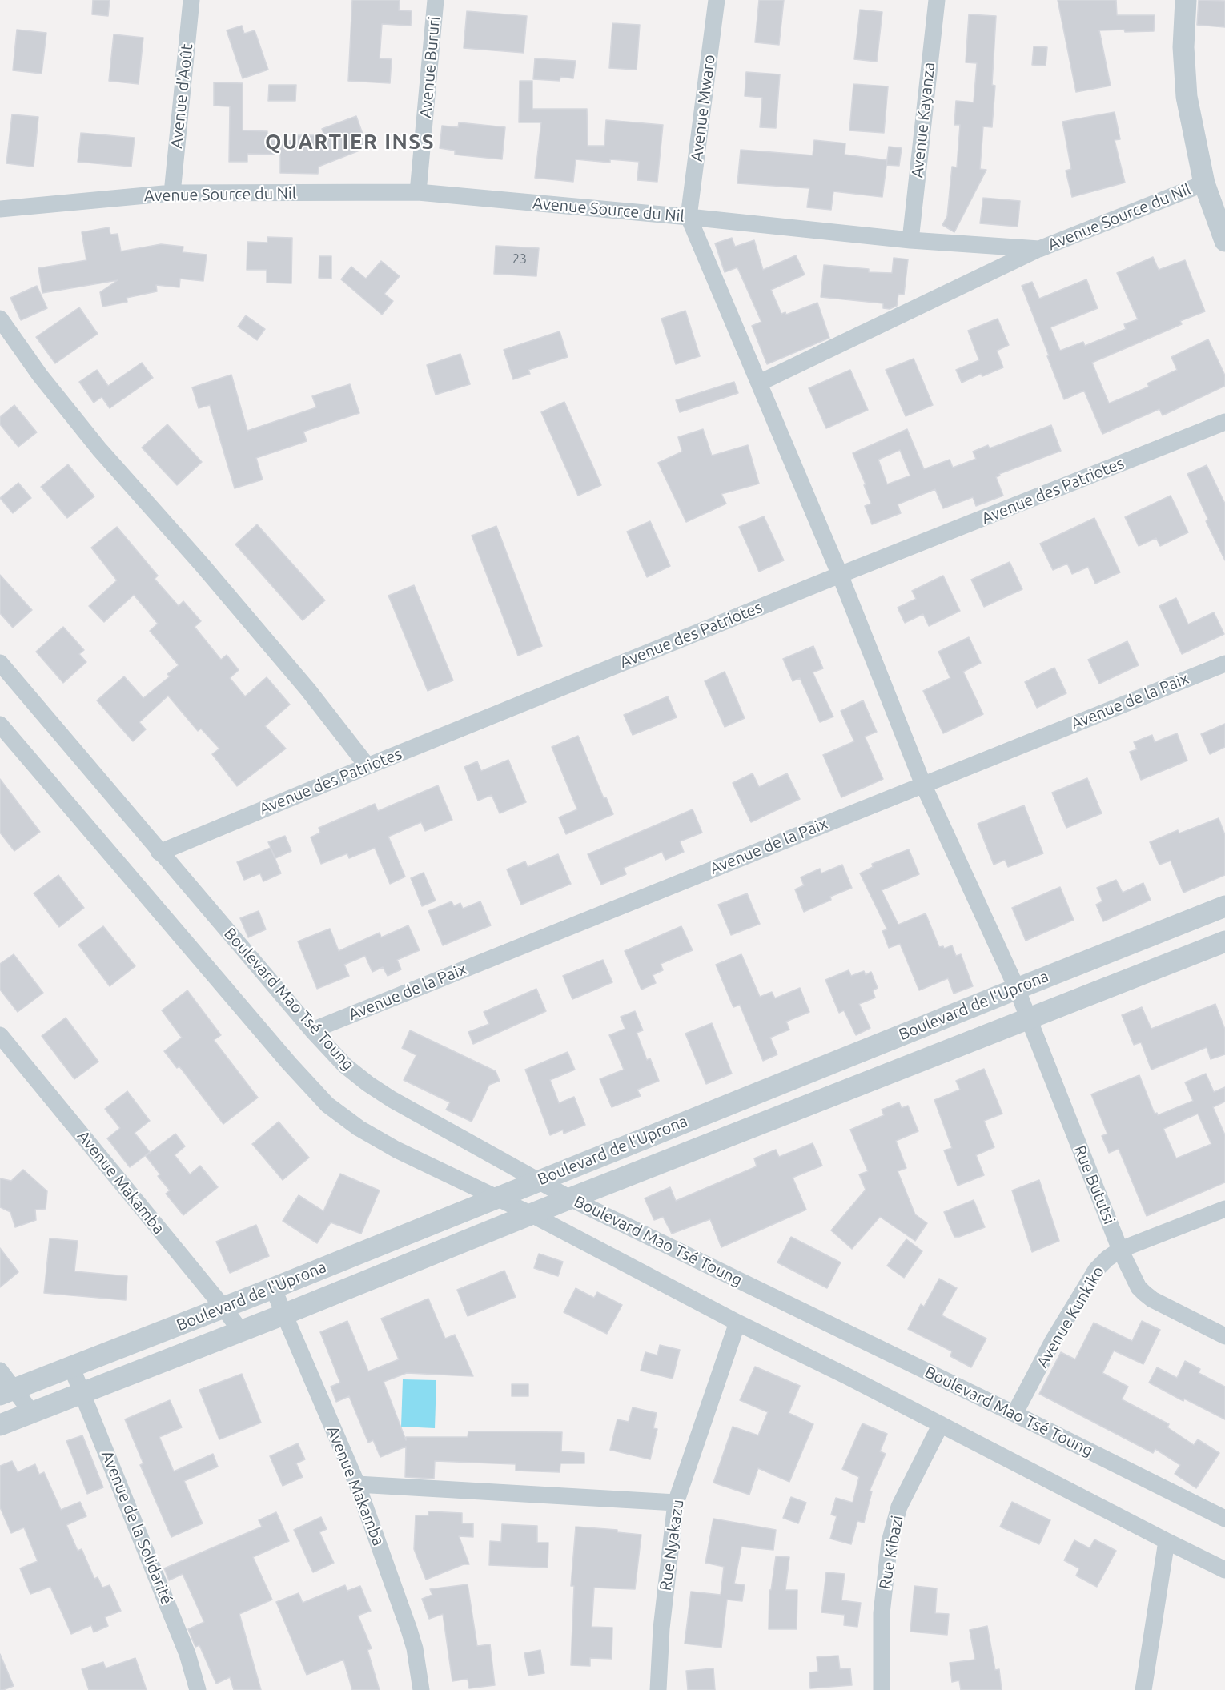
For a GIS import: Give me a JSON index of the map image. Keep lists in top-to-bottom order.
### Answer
{
  "streets": {
    "street": [
      "Avenue Bururi",
      "Avenue d'Août",
      "Avenue Mwaro",
      "Avenue Kayanza",
      "Avenue Source du Nil",
      "Avenue des Patriotes",
      "Avenue de la Paix",
      "Boulevard Mao Tsé Toung",
      "Boulevard de l'Uprona",
      "Avenue Makamba",
      "Rue Bututsi",
      "Avenue Kunkiko",
      "Avenue de la Solidarité",
      "Rue Nyakazu",
      "Rue Kibazi"
    ]
  },
  "crossings": [
    ["Avenue Bururi", "Avenue Source du Nil"],
    ["Avenue d'Août", "Avenue Source du Nil"],
    ["Avenue Mwaro", "Avenue Source du Nil"],
    ["Avenue Mwaro", "Rue Bututsi"],
    ["Avenue Kayanza", "Avenue Source du Nil"],
    ["Avenue Source du Nil", "Rue Bututsi"],
    ["Avenue des Patriotes", "Boulevard Mao Tsé Toung"],
    ["Avenue des Patriotes", "Rue Bututsi"],
    ["Avenue de la Paix", "Boulevard Mao Tsé Toung"],
    ["Avenue de la Paix", "Rue Bututsi"],
    ["Boulevard Mao Tsé Toung", "Boulevard de l'Uprona"],
    ["Boulevard Mao Tsé Toung", "Avenue Kunkiko"],
    ["Boulevard Mao Tsé Toung", "Rue Nyakazu"],
    ["Boulevard Mao Tsé Toung", "Rue Kibazi"],
    ["Boulevard de l'Uprona", "Avenue Makamba"],
    ["Boulevard de l'Uprona", "Rue Bututsi"],
    ["Boulevard de l'Uprona", "Avenue de la Solidarité"],
    ["Rue Bututsi", "Avenue Kunkiko"]
  ],
  "districts": ["QUARTIER INSS"],
  "house_numbers": ["23"]
}
